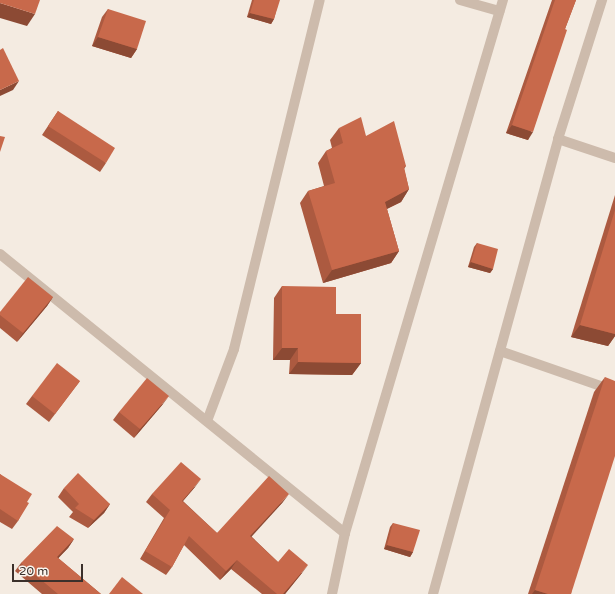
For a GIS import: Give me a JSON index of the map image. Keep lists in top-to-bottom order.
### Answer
{
  "scale_bar": "20 m"
}
